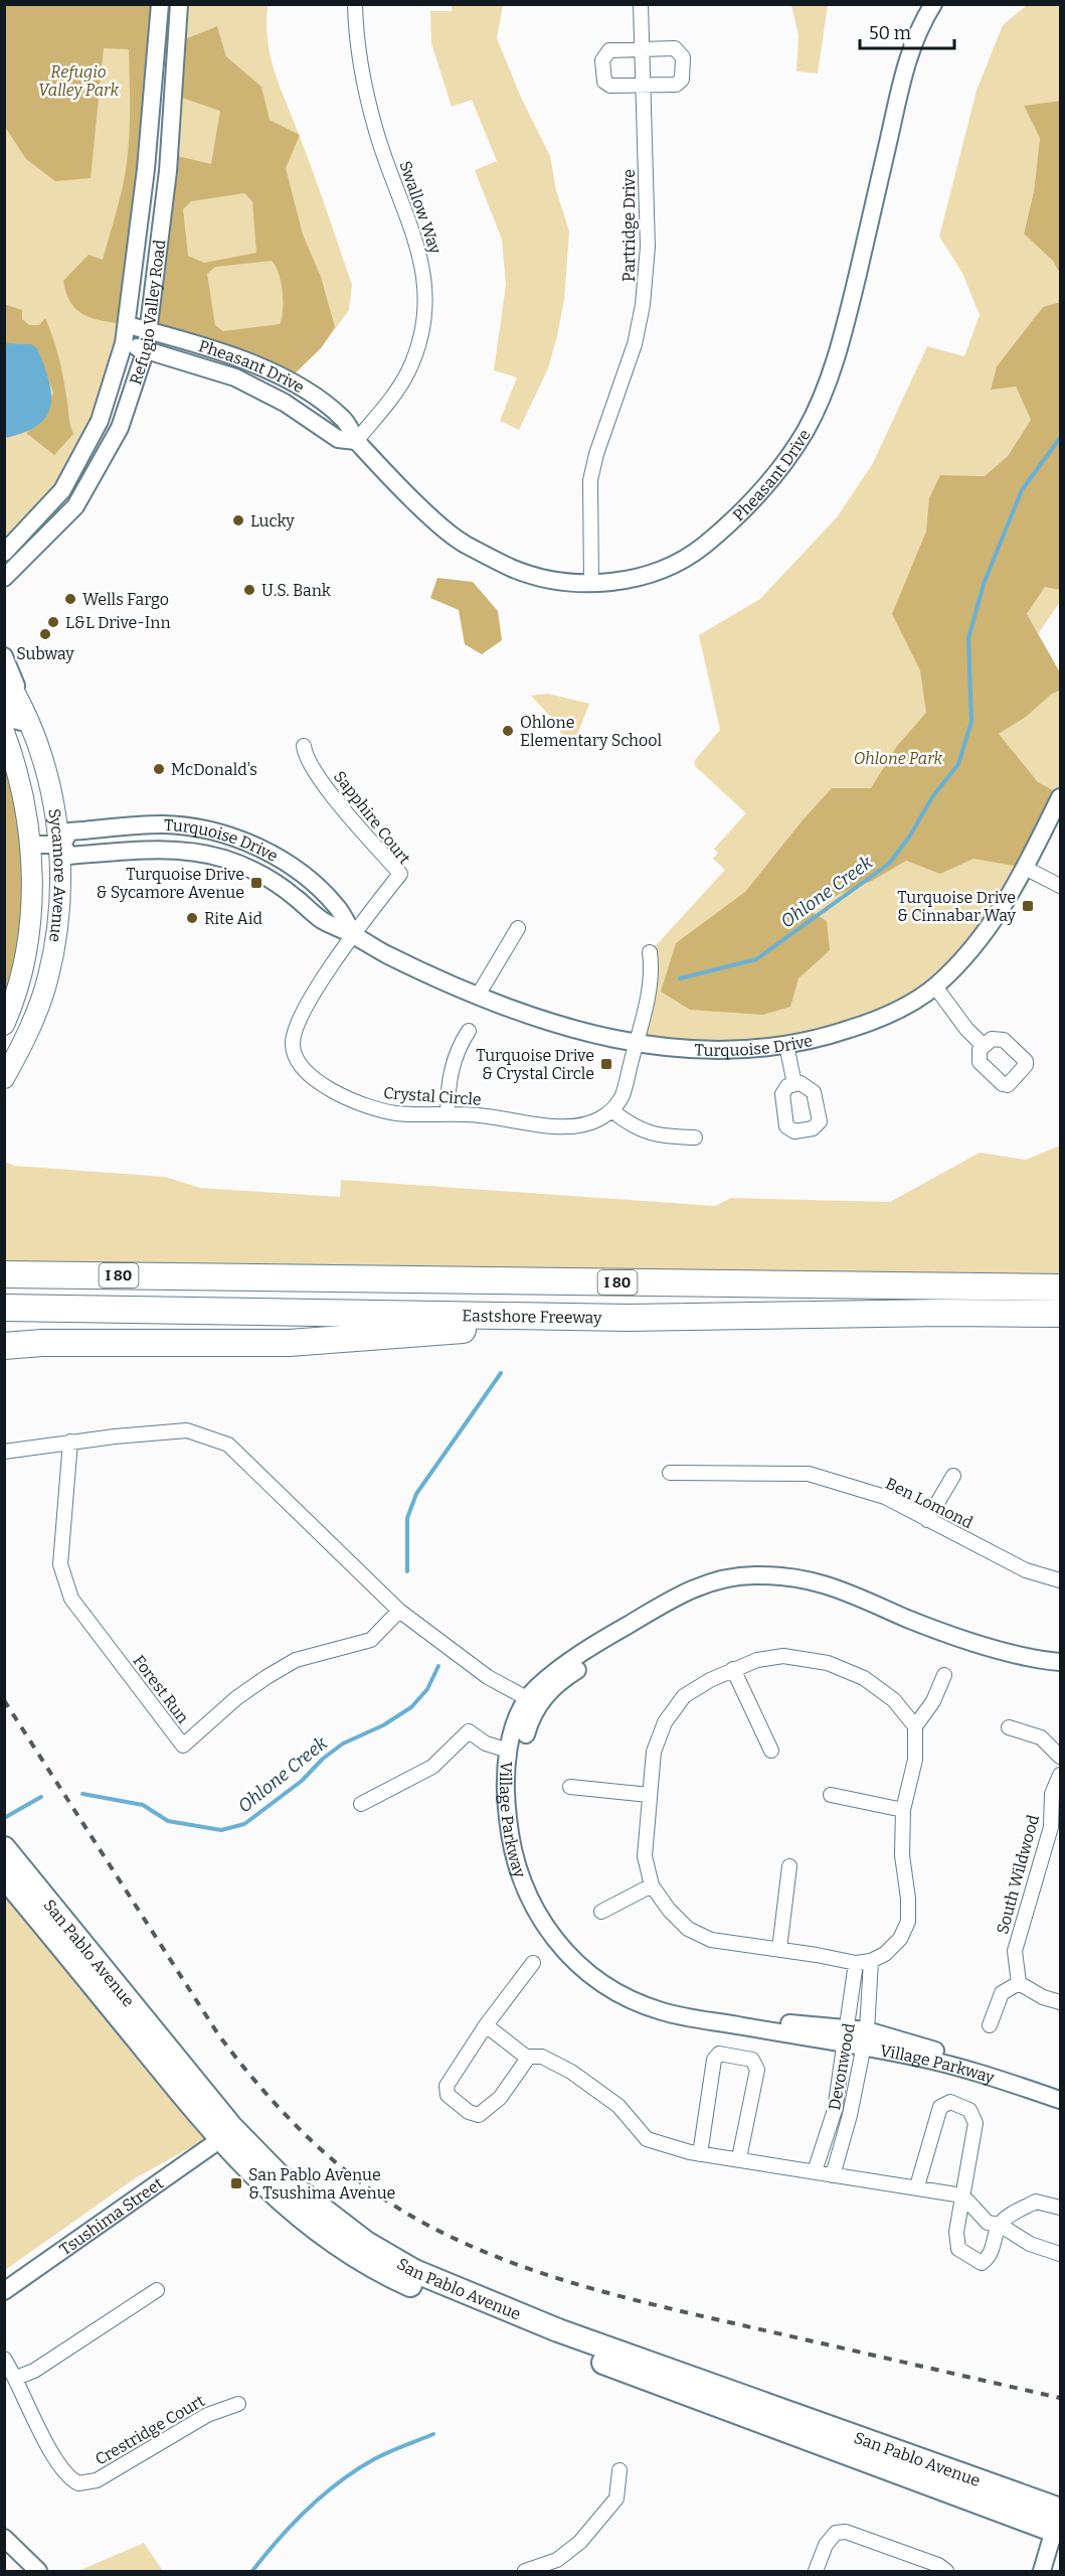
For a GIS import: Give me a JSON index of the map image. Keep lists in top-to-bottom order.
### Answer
{
  "streets": {
    "highway": ["I 80", "Eastshore Freeway"],
    "main road": ["Sycamore Avenue", "San Pablo Avenue"],
    "street": [
      "Swallow Way",
      "Partridge Drive",
      "Refugio Valley Road",
      "Pheasant Drive",
      "Sapphire Court",
      "Turquoise Drive",
      "Crystal Circle",
      "Ben Lomond",
      "Forest Run",
      "Village Parkway",
      "South Wildwood",
      "Devonwood",
      "Tsushima Street",
      "Crestridge Court"
    ]
  },
  "crossings": [
    ["Swallow Way", "Pheasant Drive"],
    ["Partridge Drive", "Pheasant Drive"],
    ["Refugio Valley Road", "Pheasant Drive"],
    ["Sapphire Court", "Turquoise Drive"],
    ["Sapphire Court", "Crystal Circle"],
    ["Turquoise Drive", "Sycamore Avenue"],
    ["Turquoise Drive", "Crystal Circle"],
    ["Village Parkway", "Devonwood"],
    ["San Pablo Avenue", "Tsushima Street"]
  ],
  "water": ["Ohlone Creek"],
  "parks": ["Refugio Valley Park", "Ohlone Park"],
  "places": {
    "other": [
      "Lucky",
      "U.S. Bank",
      "Wells Fargo",
      "L&L Drive-Inn",
      "Subway",
      "Ohlone Elementary School",
      "McDonald's",
      "Rite Aid"
    ],
    "transit": [
      "Turquoise Drive & Sycamore Avenue",
      "Turquoise Drive & Cinnabar Way",
      "Turquoise Drive & Crystal Circle",
      "San Pablo Avenue & Tsushima Avenue"
    ]
  },
  "scale_bar": "50 m"
}
